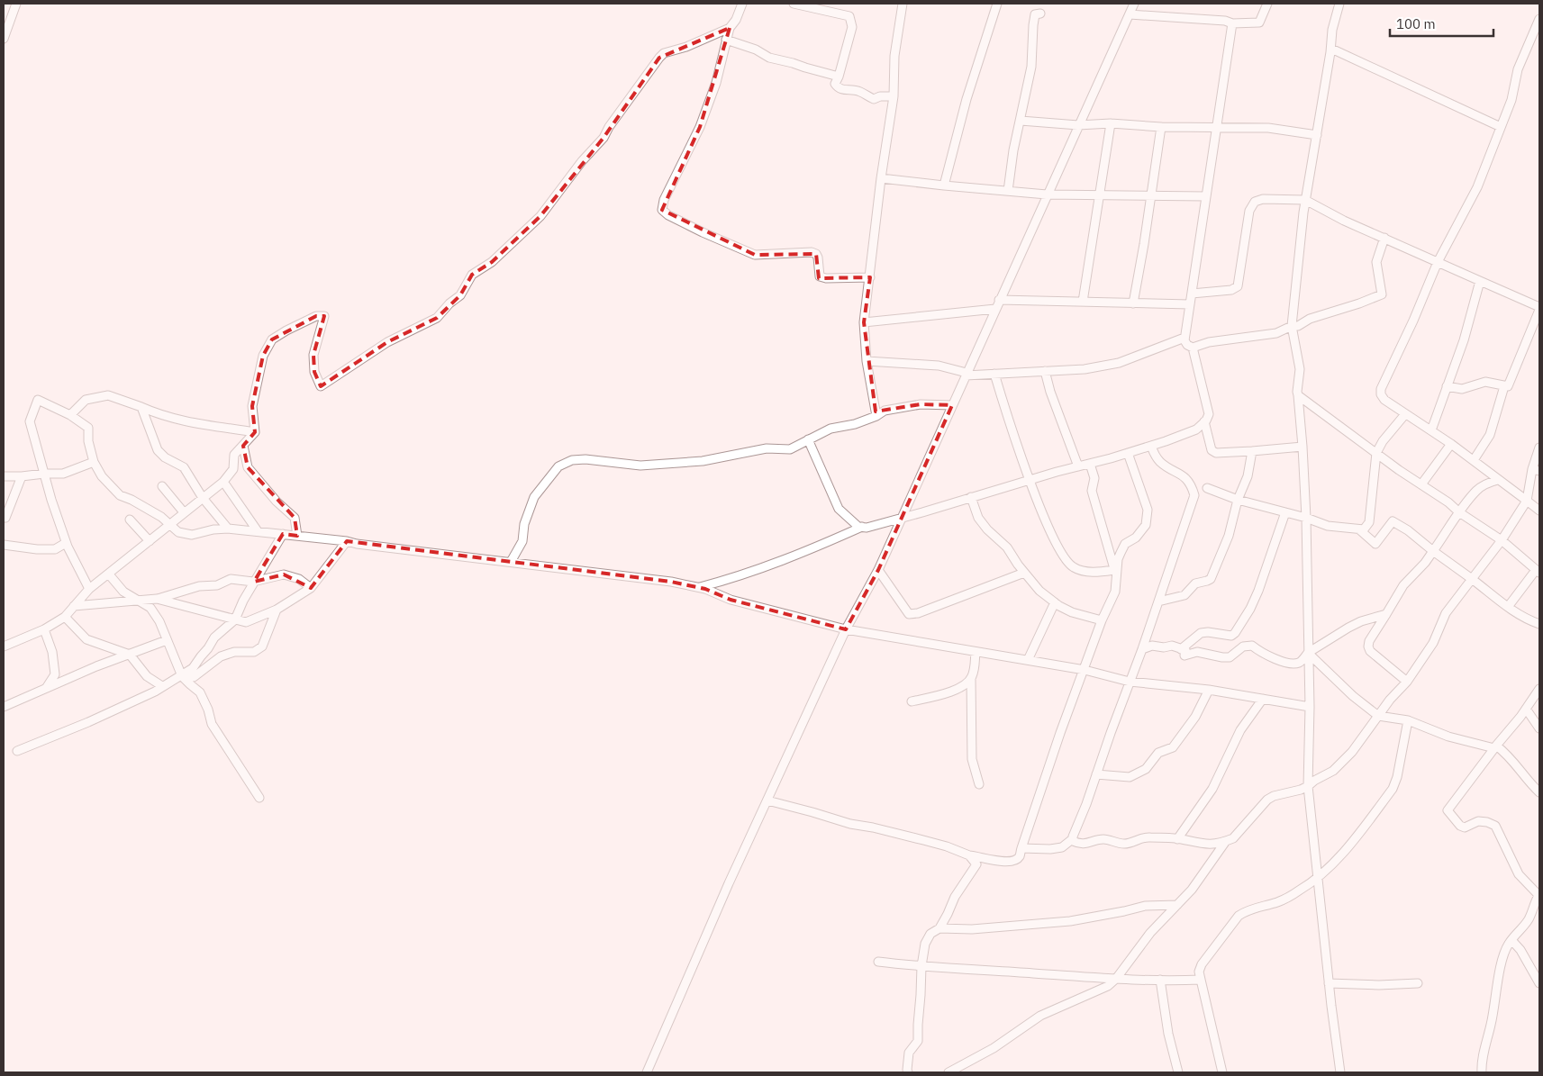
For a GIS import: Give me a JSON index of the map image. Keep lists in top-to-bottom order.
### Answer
{
  "scale_bar": "100 m"
}
